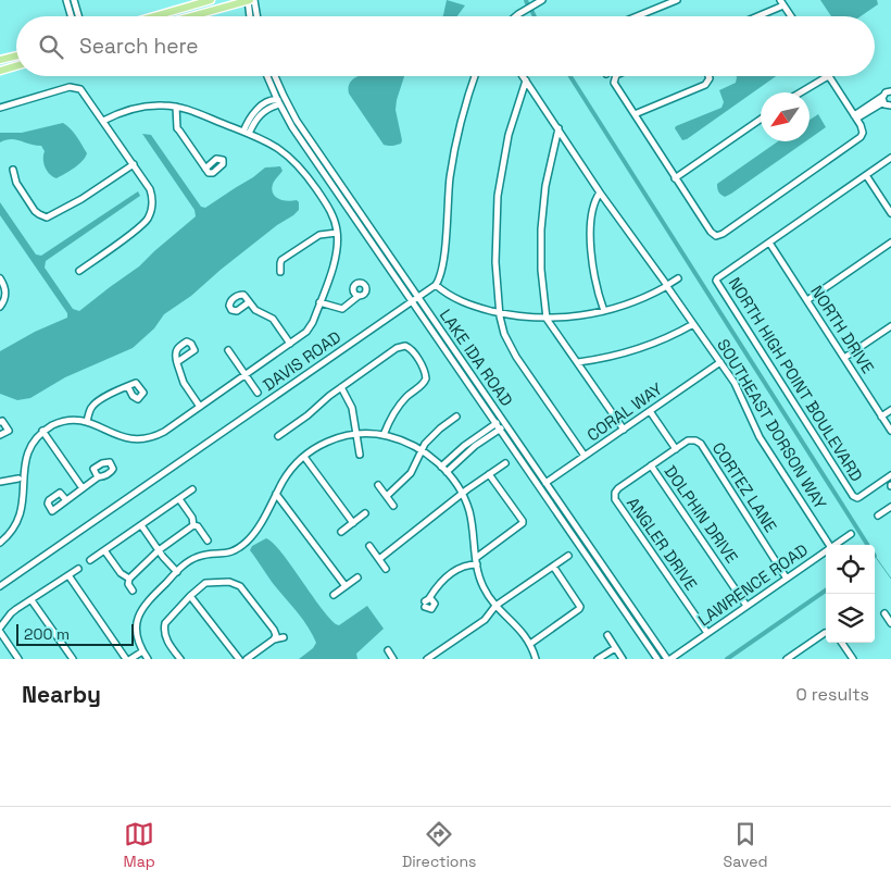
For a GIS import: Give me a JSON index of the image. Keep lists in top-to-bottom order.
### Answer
{
  "streets": {
    "street": [
      "NORTH DRIVE",
      "LAKE IDA ROAD",
      "DAVIS ROAD",
      "NORTH HIGH POINT BOULEVARD",
      "CORAL WAY",
      "SOUTHEAST DORSON WAY",
      "CORTEZ LANE",
      "DOLPHIN DRIVE",
      "ANGLER DRIVE",
      "LAWRENCE ROAD"
    ]
  },
  "crossings": [
    ["NORTH DRIVE", "NORTH HIGH POINT BOULEVARD"],
    ["LAKE IDA ROAD", "DAVIS ROAD"],
    ["LAKE IDA ROAD", "CORAL WAY"],
    ["LAKE IDA ROAD", "LAWRENCE ROAD"],
    ["CORAL WAY", "SOUTHEAST DORSON WAY"],
    ["CORTEZ LANE", "LAWRENCE ROAD"],
    ["DOLPHIN DRIVE", "ANGLER DRIVE"],
    ["DOLPHIN DRIVE", "LAWRENCE ROAD"],
    ["ANGLER DRIVE", "LAWRENCE ROAD"]
  ],
  "scale_bar": "200 m",
  "north": "bottom left",
  "page": {
    "search": "Search here",
    "scale": "200 m",
    "heading": ["Nearby", "0 results"],
    "nav": ["Map", "Directions", "Saved"]
  }
}
